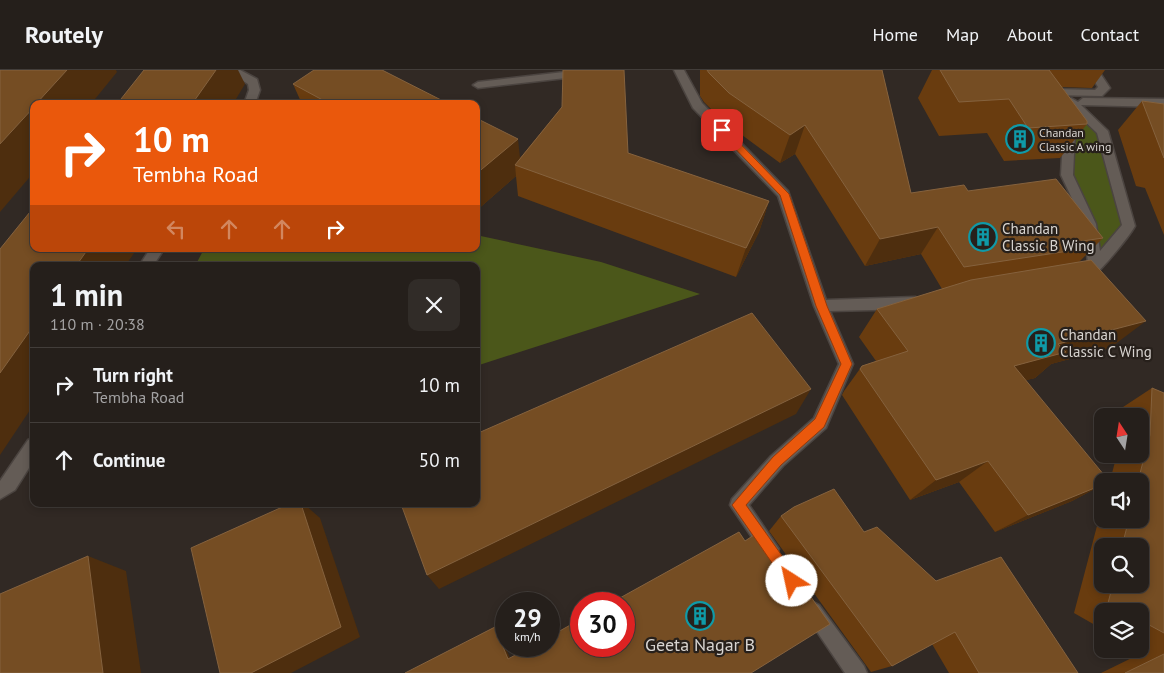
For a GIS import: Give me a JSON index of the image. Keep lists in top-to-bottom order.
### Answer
{
  "places": {
    "building": [
      "Chandan Classic A wing",
      "Chandan Classic B Wing",
      "Chandan Classic C Wing",
      "Geeta Nagar B"
    ]
  },
  "north": "top",
  "page": {
    "header": "Routely",
    "nav": [
      "Home",
      "Map",
      "About",
      "Contact"
    ],
    "turn": ["10 m", "Tembha Road"],
    "heading": ["1 min", "110 m · 20:38"],
    "list": [
      {
        "name": "Turn right",
        "note": "Tembha Road",
        "value": "10 m"
      },
      {
        "name": "Continue",
        "value": "50 m"
      }
    ],
    "speed": "29 km/h",
    "limit": "30"
  }
}
